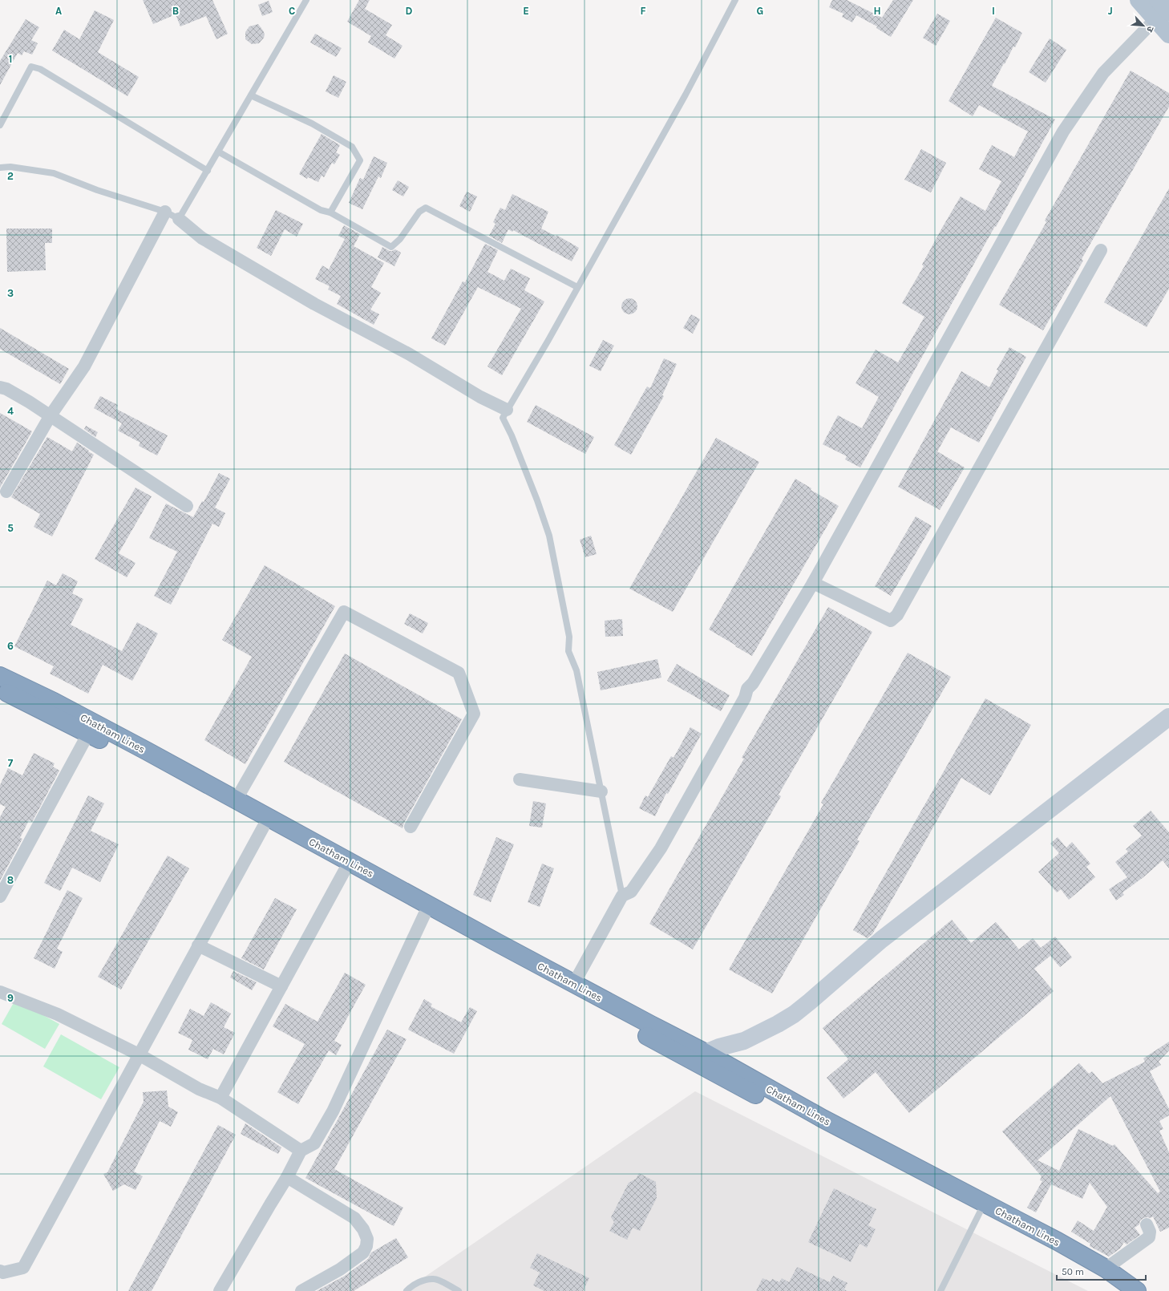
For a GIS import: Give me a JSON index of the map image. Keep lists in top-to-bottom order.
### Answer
{
  "streets": {
    "highway": ["Chatham Lines"]
  },
  "scale_bar": "50 m",
  "north": "bottom right",
  "grid": {
    "columns": [
      "A",
      "B",
      "C",
      "D",
      "E",
      "F",
      "G",
      "H",
      "I",
      "J"
    ],
    "rows": [
      "1",
      "2",
      "3",
      "4",
      "5",
      "6",
      "7",
      "8",
      "9"
    ]
  }
}
